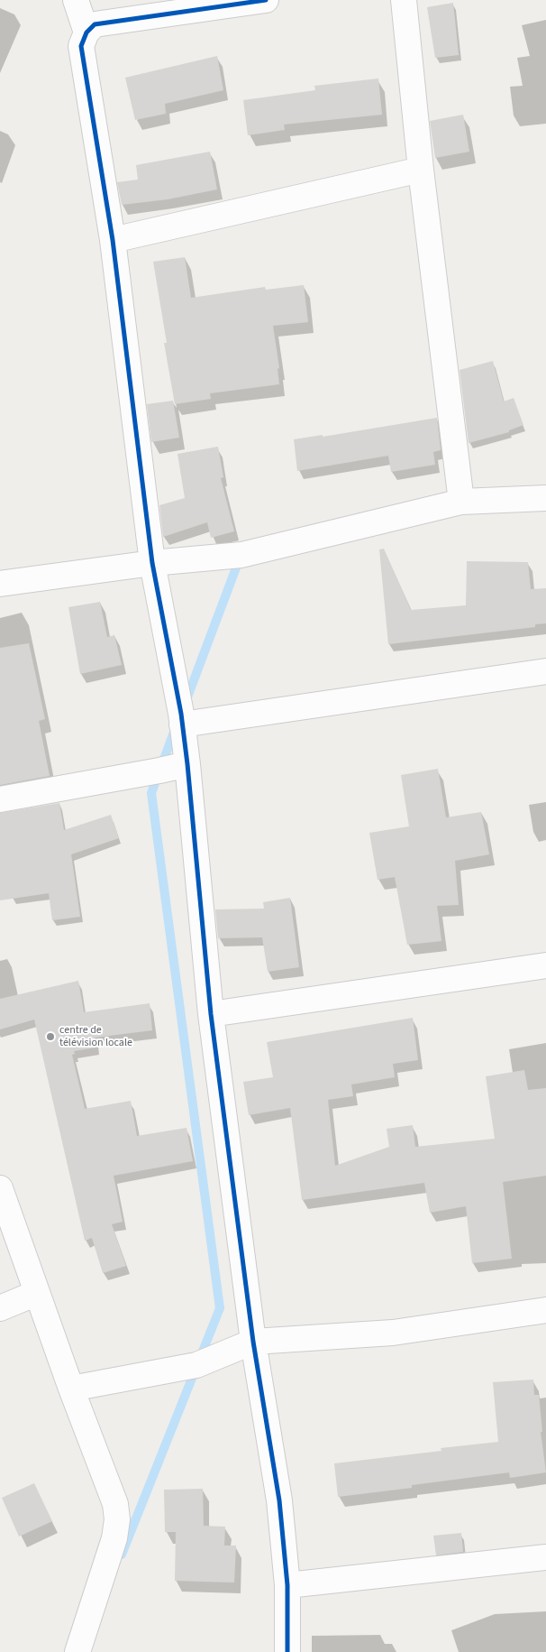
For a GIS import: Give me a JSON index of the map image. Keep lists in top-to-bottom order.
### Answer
{
  "places": ["centre de télévision locale"]
}
